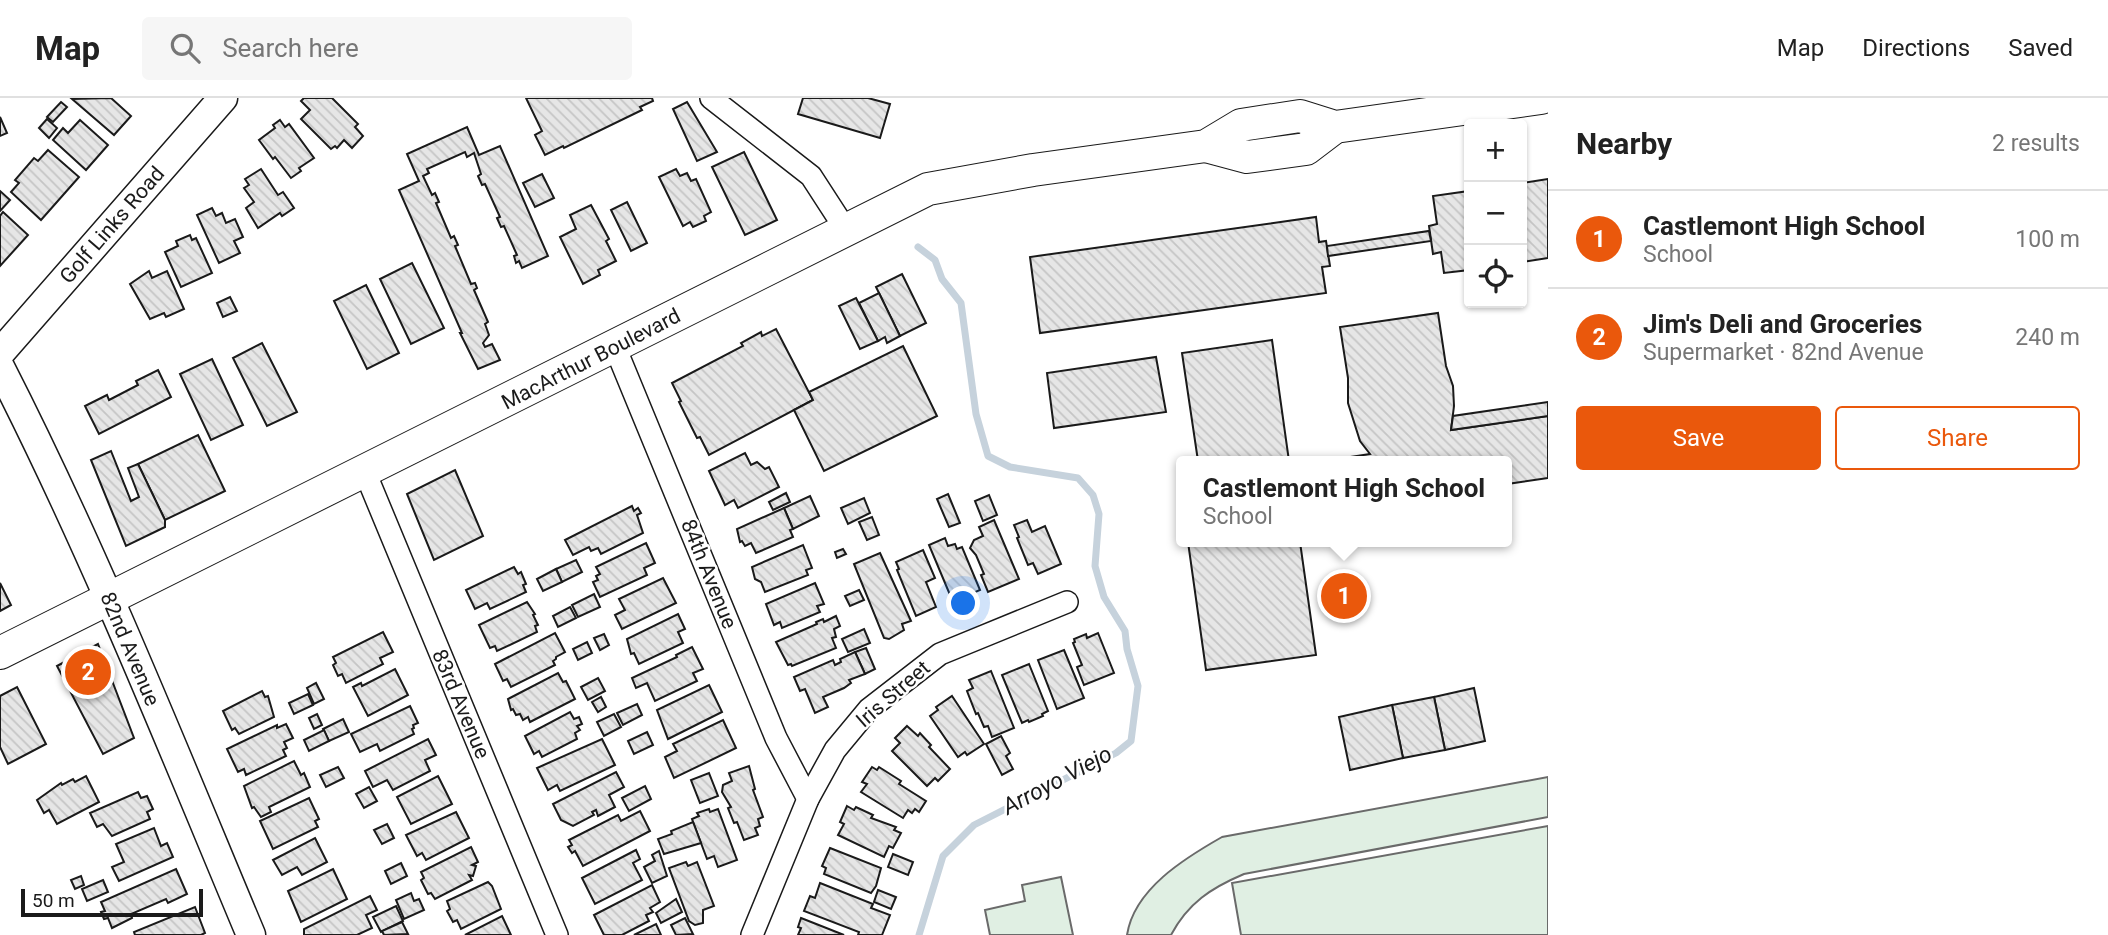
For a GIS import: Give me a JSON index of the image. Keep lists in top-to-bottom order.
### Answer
{
  "streets": {
    "main road": ["MacArthur Boulevard"],
    "street": [
      "Golf Links Road",
      "84th Avenue",
      "82nd Avenue",
      "Iris Street",
      "83rd Avenue"
    ]
  },
  "crossings": [
    ["MacArthur Boulevard", "84th Avenue"],
    ["MacArthur Boulevard", "82nd Avenue"],
    ["MacArthur Boulevard", "83rd Avenue"],
    ["84th Avenue", "Iris Street"]
  ],
  "water": ["Arroyo Viejo"],
  "scale_bar": "50 m",
  "page": {
    "header": "Map",
    "search": "Search here",
    "nav": ["Map", "Directions", "Saved"],
    "heading": ["Nearby", "2 results"],
    "map_buttons": ["+", "−"],
    "list": [
      {
        "mark": "1",
        "name": "Castlemont High School",
        "note": "School",
        "value": "100 m"
      },
      {
        "mark": "2",
        "name": "Jim's Deli and Groceries",
        "note": "Supermarket · 82nd Avenue",
        "value": "240 m"
      }
    ],
    "buttons": ["Save", "Share"],
    "popup": ["Castlemont High School", "School"],
    "pins": ["1", "2"],
    "scale": "50 m"
  }
}
